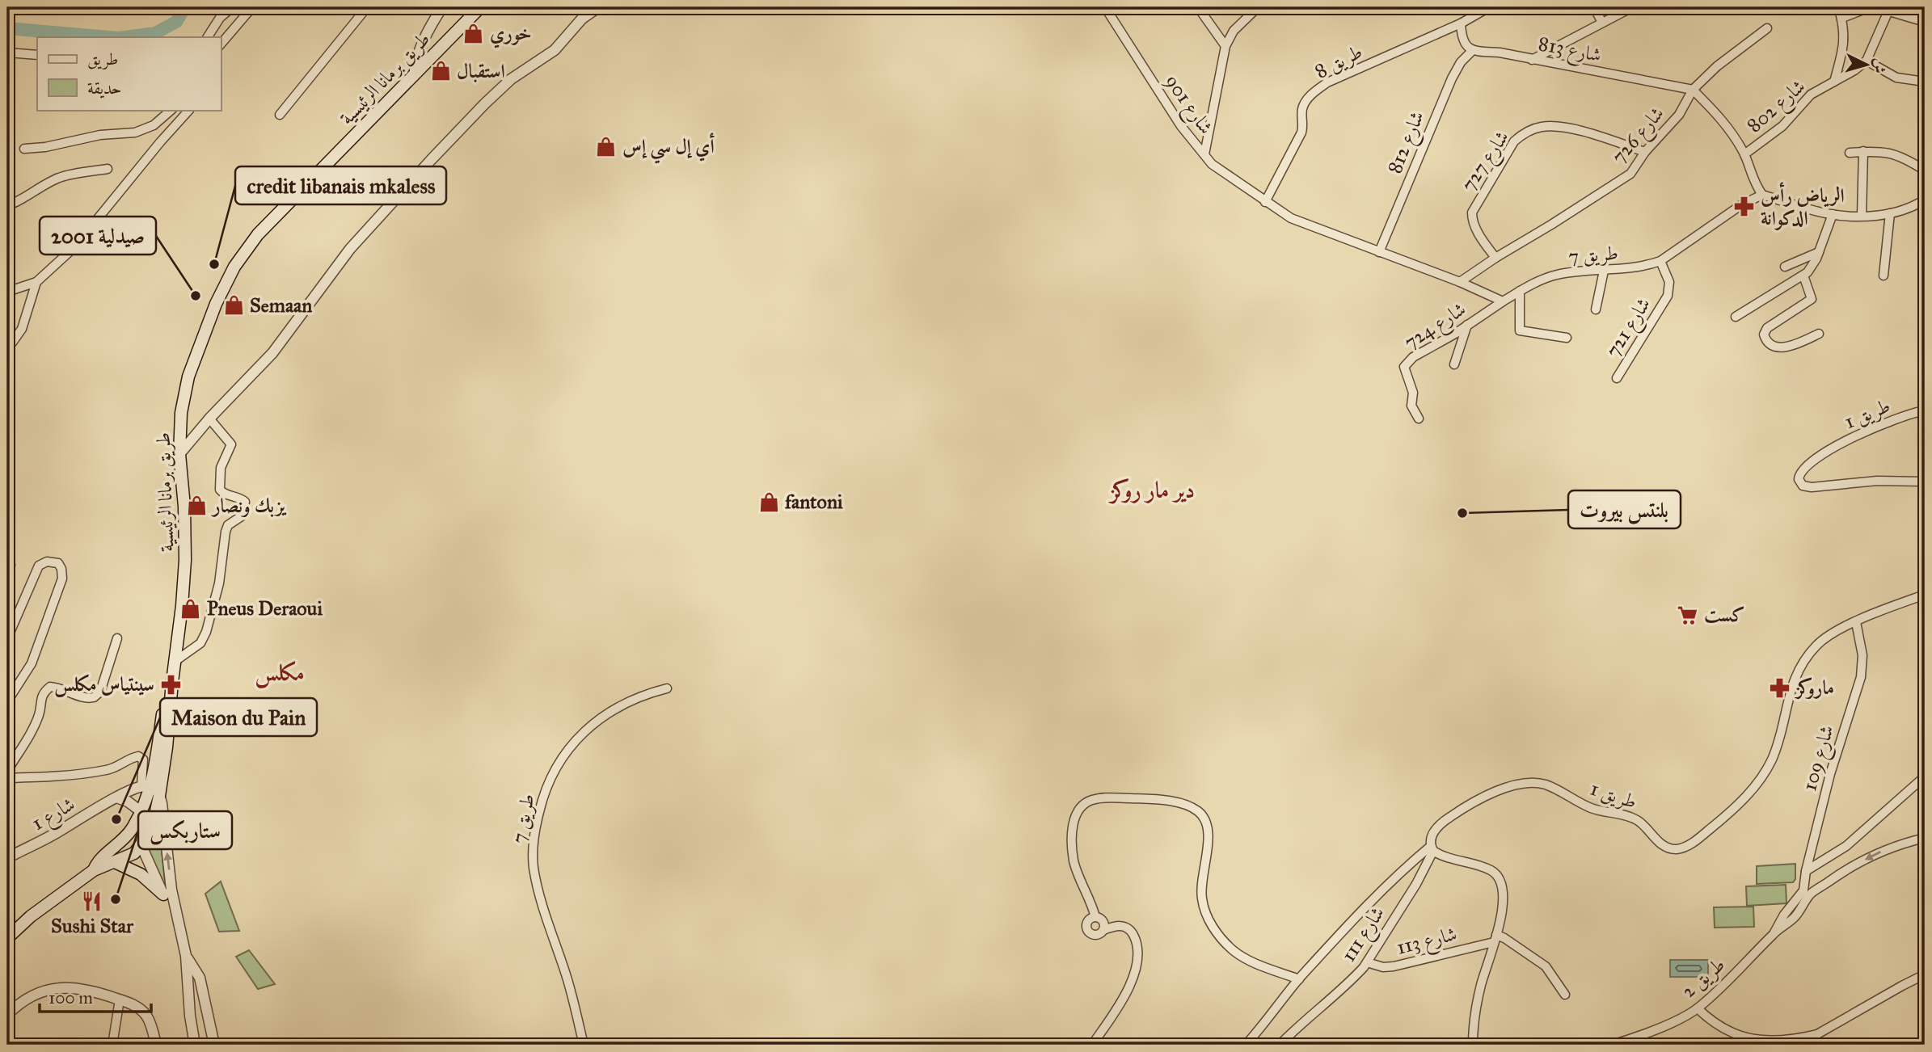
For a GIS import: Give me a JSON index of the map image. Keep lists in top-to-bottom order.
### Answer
{
  "streets": {
    "main road": ["طريق برمانا الرئيسية"],
    "street": [
      "شارع 813",
      "طريق 8",
      "شارع 901",
      "شارع 802",
      "شارع 726",
      "شارع 812",
      "شارع 727",
      "7 طريق",
      "شارع 724",
      "شارع 721",
      "طريق 1",
      "شارع 109",
      "شارع 1",
      "طريق 7",
      "شارع 111",
      "شارع 113",
      "طريق 2"
    ]
  },
  "crossings": [
    ["شارع 813", "شارع 726"],
    ["شارع 813", "شارع 812"],
    ["طريق 8", "شارع 901"],
    ["شارع 726", "شارع 727"],
    ["7 طريق", "شارع 724"],
    ["7 طريق", "شارع 721"],
    ["طريق 1", "شارع 109"],
    ["طريق 1", "شارع 111"],
    ["شارع 109", "طريق 2"],
    ["شارع 111", "شارع 113"]
  ],
  "districts": ["دير مار روكز", "مكلس"],
  "places": {
    "shop": [
      "خوري",
      "استقبال",
      "أي إل سي إس",
      "Semaan",
      "fantoni",
      "يزبك ونصار",
      "Pneus Deraoui"
    ],
    "pharmacy": ["الرياض رأس الدكوانة", "سينتياس مكلس", "ماروكز"],
    "other": [
      "credit libanais mkaless",
      "صيدلية 2001",
      "بلنتس بيروت",
      "Maison du Pain",
      "ستاربكس"
    ],
    "supermarket": ["كست"],
    "restaurant": ["Sushi Star"]
  },
  "legend": ["طريق", "حديقة"],
  "scale_bar": "100 m",
  "north": "right"
}
